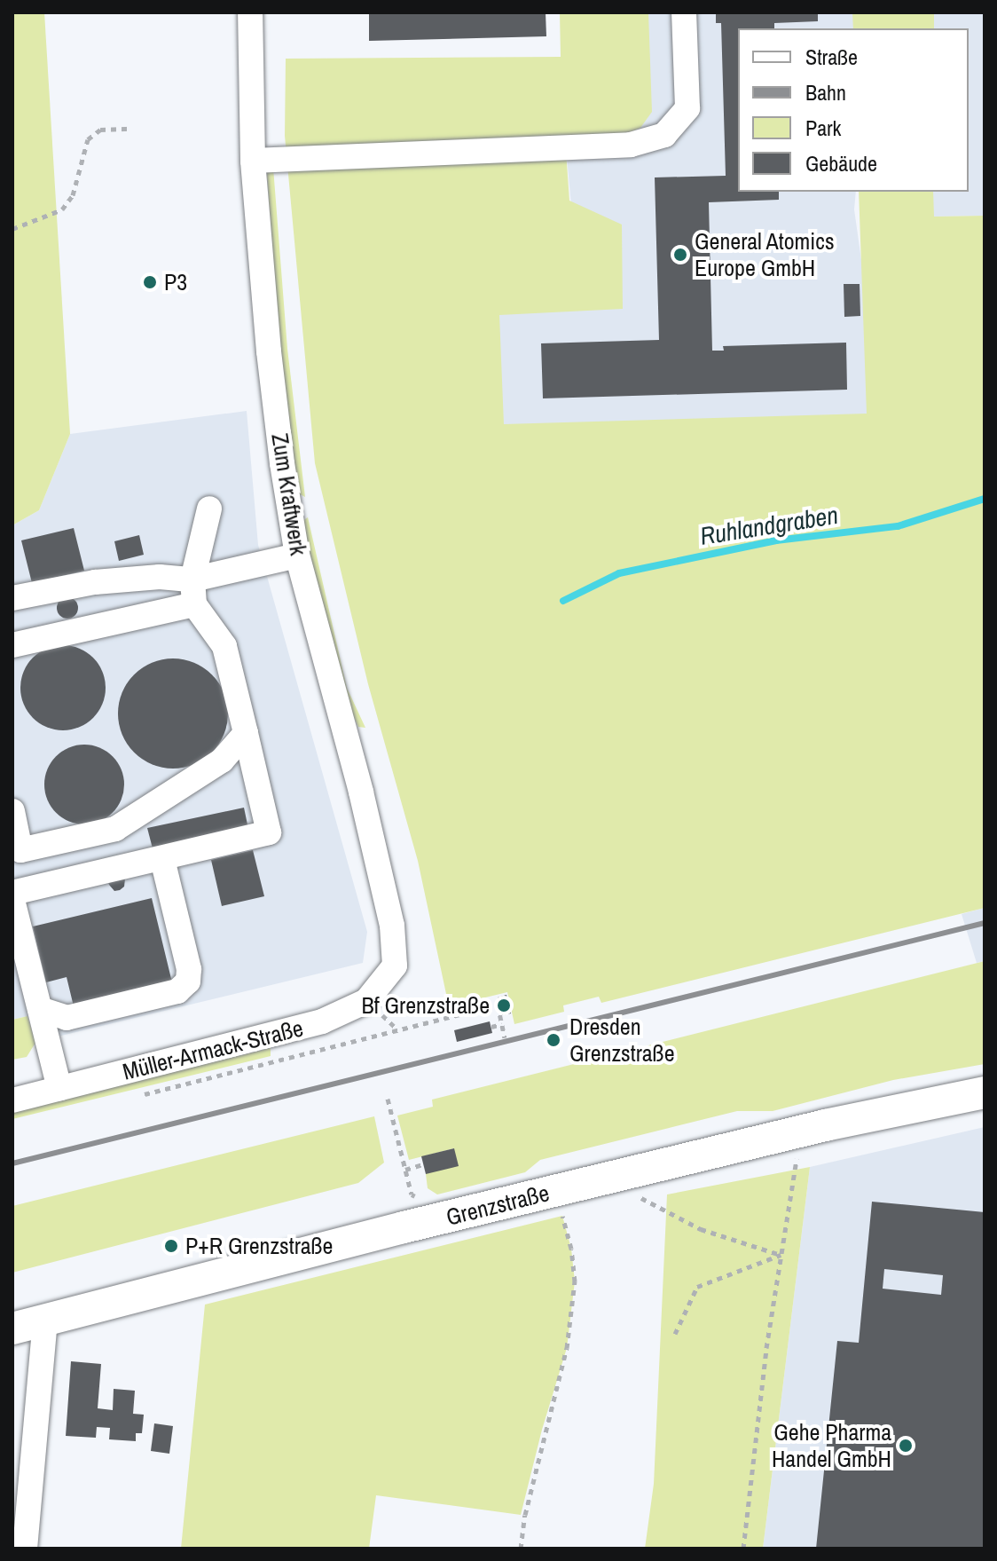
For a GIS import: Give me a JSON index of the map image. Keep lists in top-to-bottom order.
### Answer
{
  "streets": {
    "main road": ["Grenzstraße"],
    "street": ["Zum Kraftwerk", "Müller-Armack-Straße"]
  },
  "crossings": [
    ["Zum Kraftwerk", "Müller-Armack-Straße"]
  ],
  "water": ["Ruhlandgraben"],
  "places": [
    "General Atomics Europe GmbH",
    "P3",
    "Bf Grenzstraße",
    "Dresden Grenzstraße",
    "P+R Grenzstraße",
    "Gehe Pharma Handel GmbH"
  ],
  "legend": [
    "Straße",
    "Bahn",
    "Park",
    "Gebäude"
  ]
}
